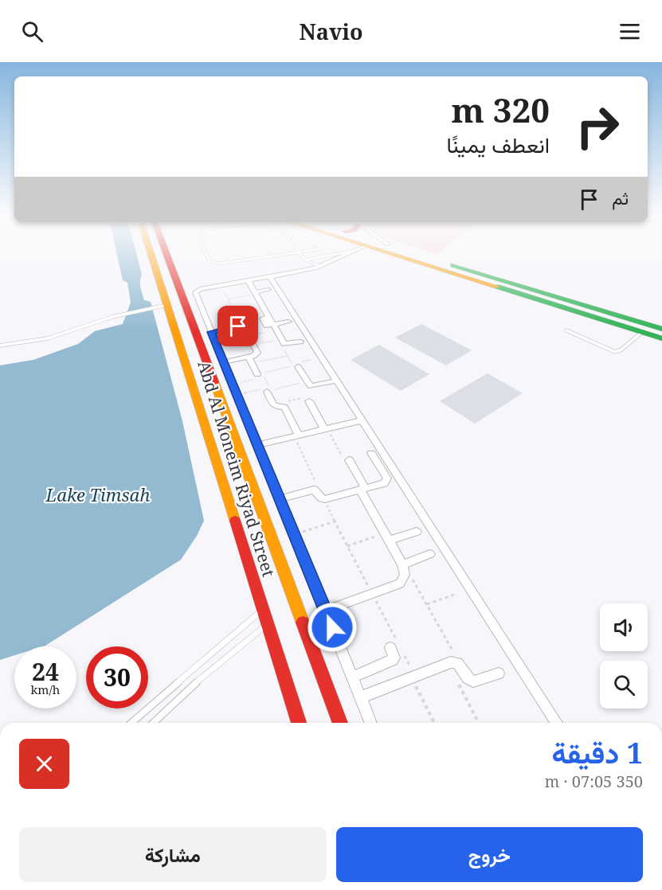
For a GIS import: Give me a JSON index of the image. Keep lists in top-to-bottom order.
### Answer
{
  "streets": {
    "main road": ["Abd Al Moneim Riyad Street"]
  },
  "water": ["Lake Timsah"],
  "page": {
    "header": "Navio",
    "turn": ["320 m", "انعطف يمينًا"],
    "then": "ثم",
    "speed": "24 km/h",
    "limit": "30",
    "heading": ["1 دقيقة", "350 m · 07:05"],
    "buttons": ["خروج", "مشاركة"]
  }
}
